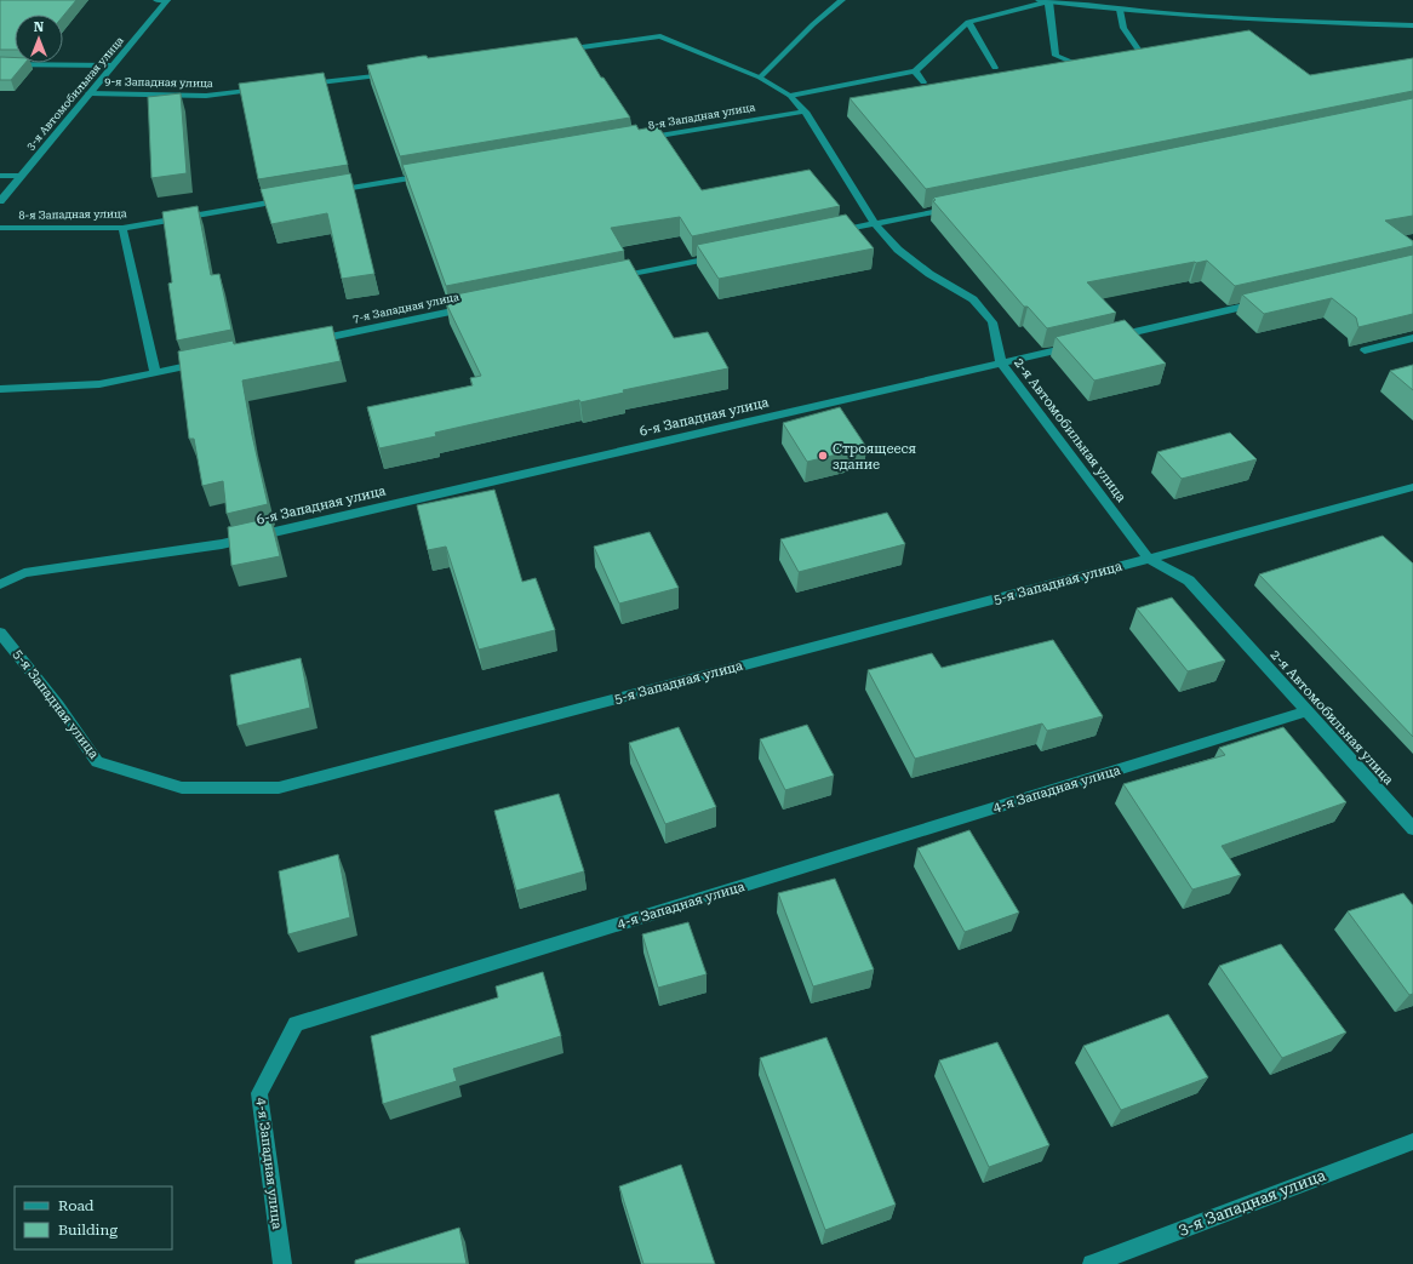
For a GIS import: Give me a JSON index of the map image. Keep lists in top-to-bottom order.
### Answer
{
  "streets": {
    "street": [
      "9-я Западная улица",
      "3-я Автомобильная улица",
      "8-я Западная улица",
      "7-я Западная улица",
      "6-я Западная улица",
      "2-я Автомобильная улица",
      "5-я Западная улица",
      "4-я Западная улица",
      "3-я Западная улица"
    ]
  },
  "crossings": [
    ["9-я Западная улица", "3-я Автомобильная улица"],
    ["8-я Западная улица", "2-я Автомобильная улица"],
    ["6-я Западная улица", "2-я Автомобильная улица"],
    ["2-я Автомобильная улица", "5-я Западная улица"],
    ["2-я Автомобильная улица", "4-я Западная улица"]
  ],
  "places": ["Строящееся здание"],
  "legend": ["Road", "Building"],
  "north": "top"
}
